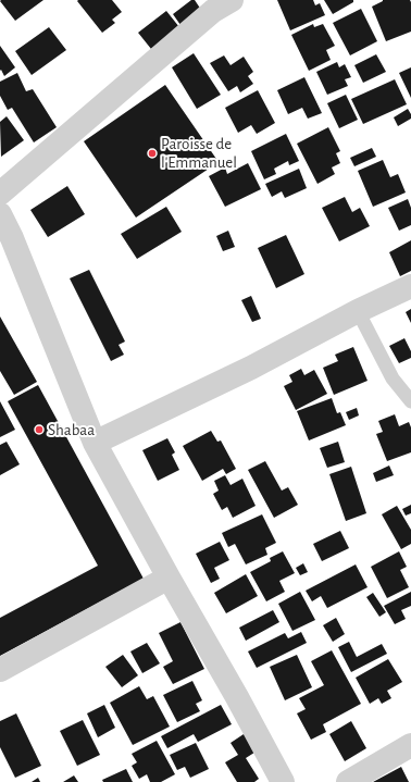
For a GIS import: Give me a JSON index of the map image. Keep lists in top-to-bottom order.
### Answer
{
  "places": ["Paroisse de l'Emmanuel", "Shabaa"]
}
